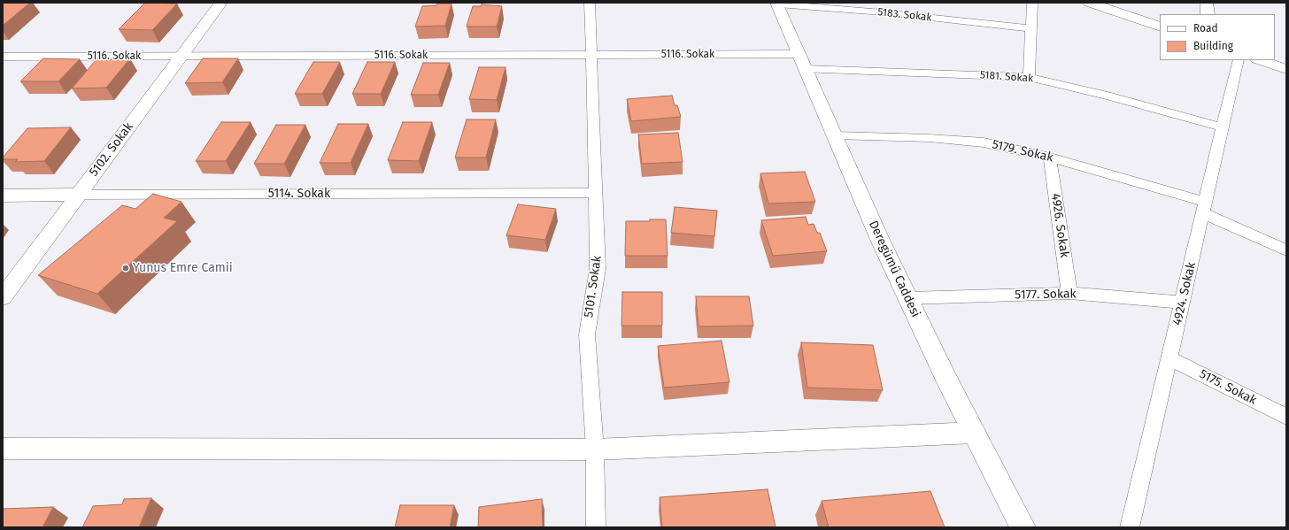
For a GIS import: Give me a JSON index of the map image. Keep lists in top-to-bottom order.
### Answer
{
  "streets": {
    "street": ["5102. Sokak", "5114. Sokak", "Deregümü Caddesi"],
    "lane": [
      "5183. Sokak",
      "5116. Sokak",
      "5181. Sokak",
      "5179. Sokak",
      "4926. Sokak",
      "5101. Sokak",
      "4924. Sokak",
      "5177. Sokak",
      "5175. Sokak"
    ]
  },
  "crossings": [
    ["5183. Sokak", "Deregümü Caddesi"],
    ["5116. Sokak", "5181. Sokak"],
    ["5116. Sokak", "5102. Sokak"],
    ["5116. Sokak", "Deregümü Caddesi"],
    ["5116. Sokak", "5101. Sokak"],
    ["5181. Sokak", "Deregümü Caddesi"],
    ["5181. Sokak", "4924. Sokak"],
    ["5102. Sokak", "5114. Sokak"],
    ["5179. Sokak", "4926. Sokak"],
    ["5179. Sokak", "Deregümü Caddesi"],
    ["5179. Sokak", "4924. Sokak"],
    ["5114. Sokak", "5101. Sokak"],
    ["4926. Sokak", "5177. Sokak"],
    ["Deregümü Caddesi", "5177. Sokak"],
    ["4924. Sokak", "5177. Sokak"],
    ["4924. Sokak", "5175. Sokak"]
  ],
  "places": ["Yunus Emre Camii"],
  "legend": ["Road", "Building"]
}
